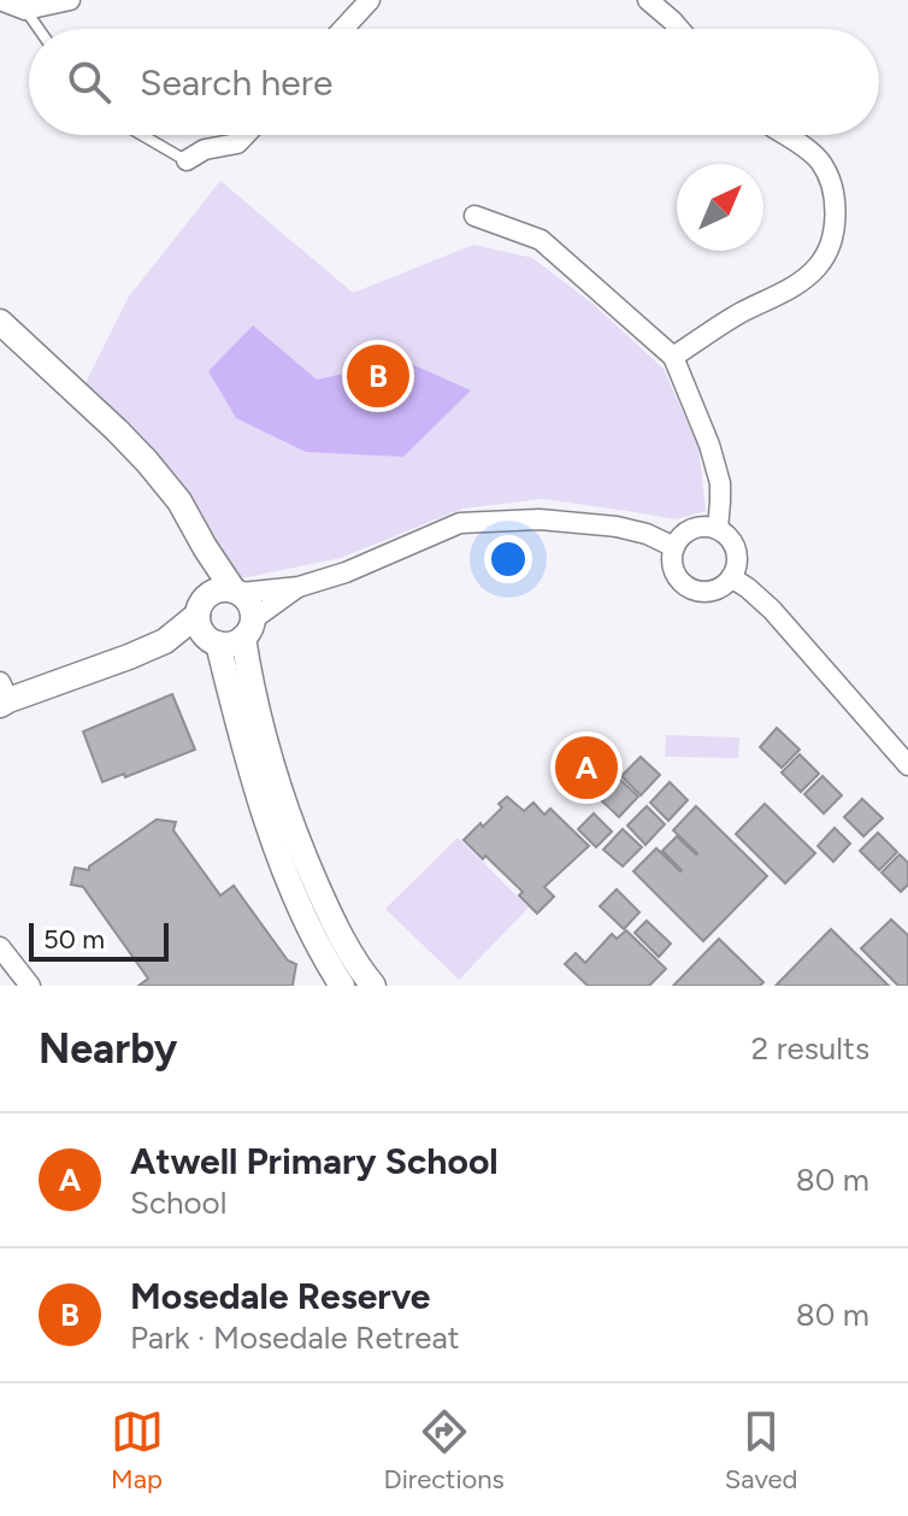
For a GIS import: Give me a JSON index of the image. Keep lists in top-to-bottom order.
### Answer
{
  "scale_bar": "50 m",
  "north": "top right",
  "page": {
    "search": "Search here",
    "pins": ["B", "A"],
    "scale": "50 m",
    "heading": ["Nearby", "2 results"],
    "list": [
      {
        "mark": "A",
        "name": "Atwell Primary School",
        "note": "School",
        "value": "80 m"
      },
      {
        "mark": "B",
        "name": "Mosedale Reserve",
        "note": "Park · Mosedale Retreat",
        "value": "80 m"
      }
    ],
    "nav": ["Map", "Directions", "Saved"]
  }
}
